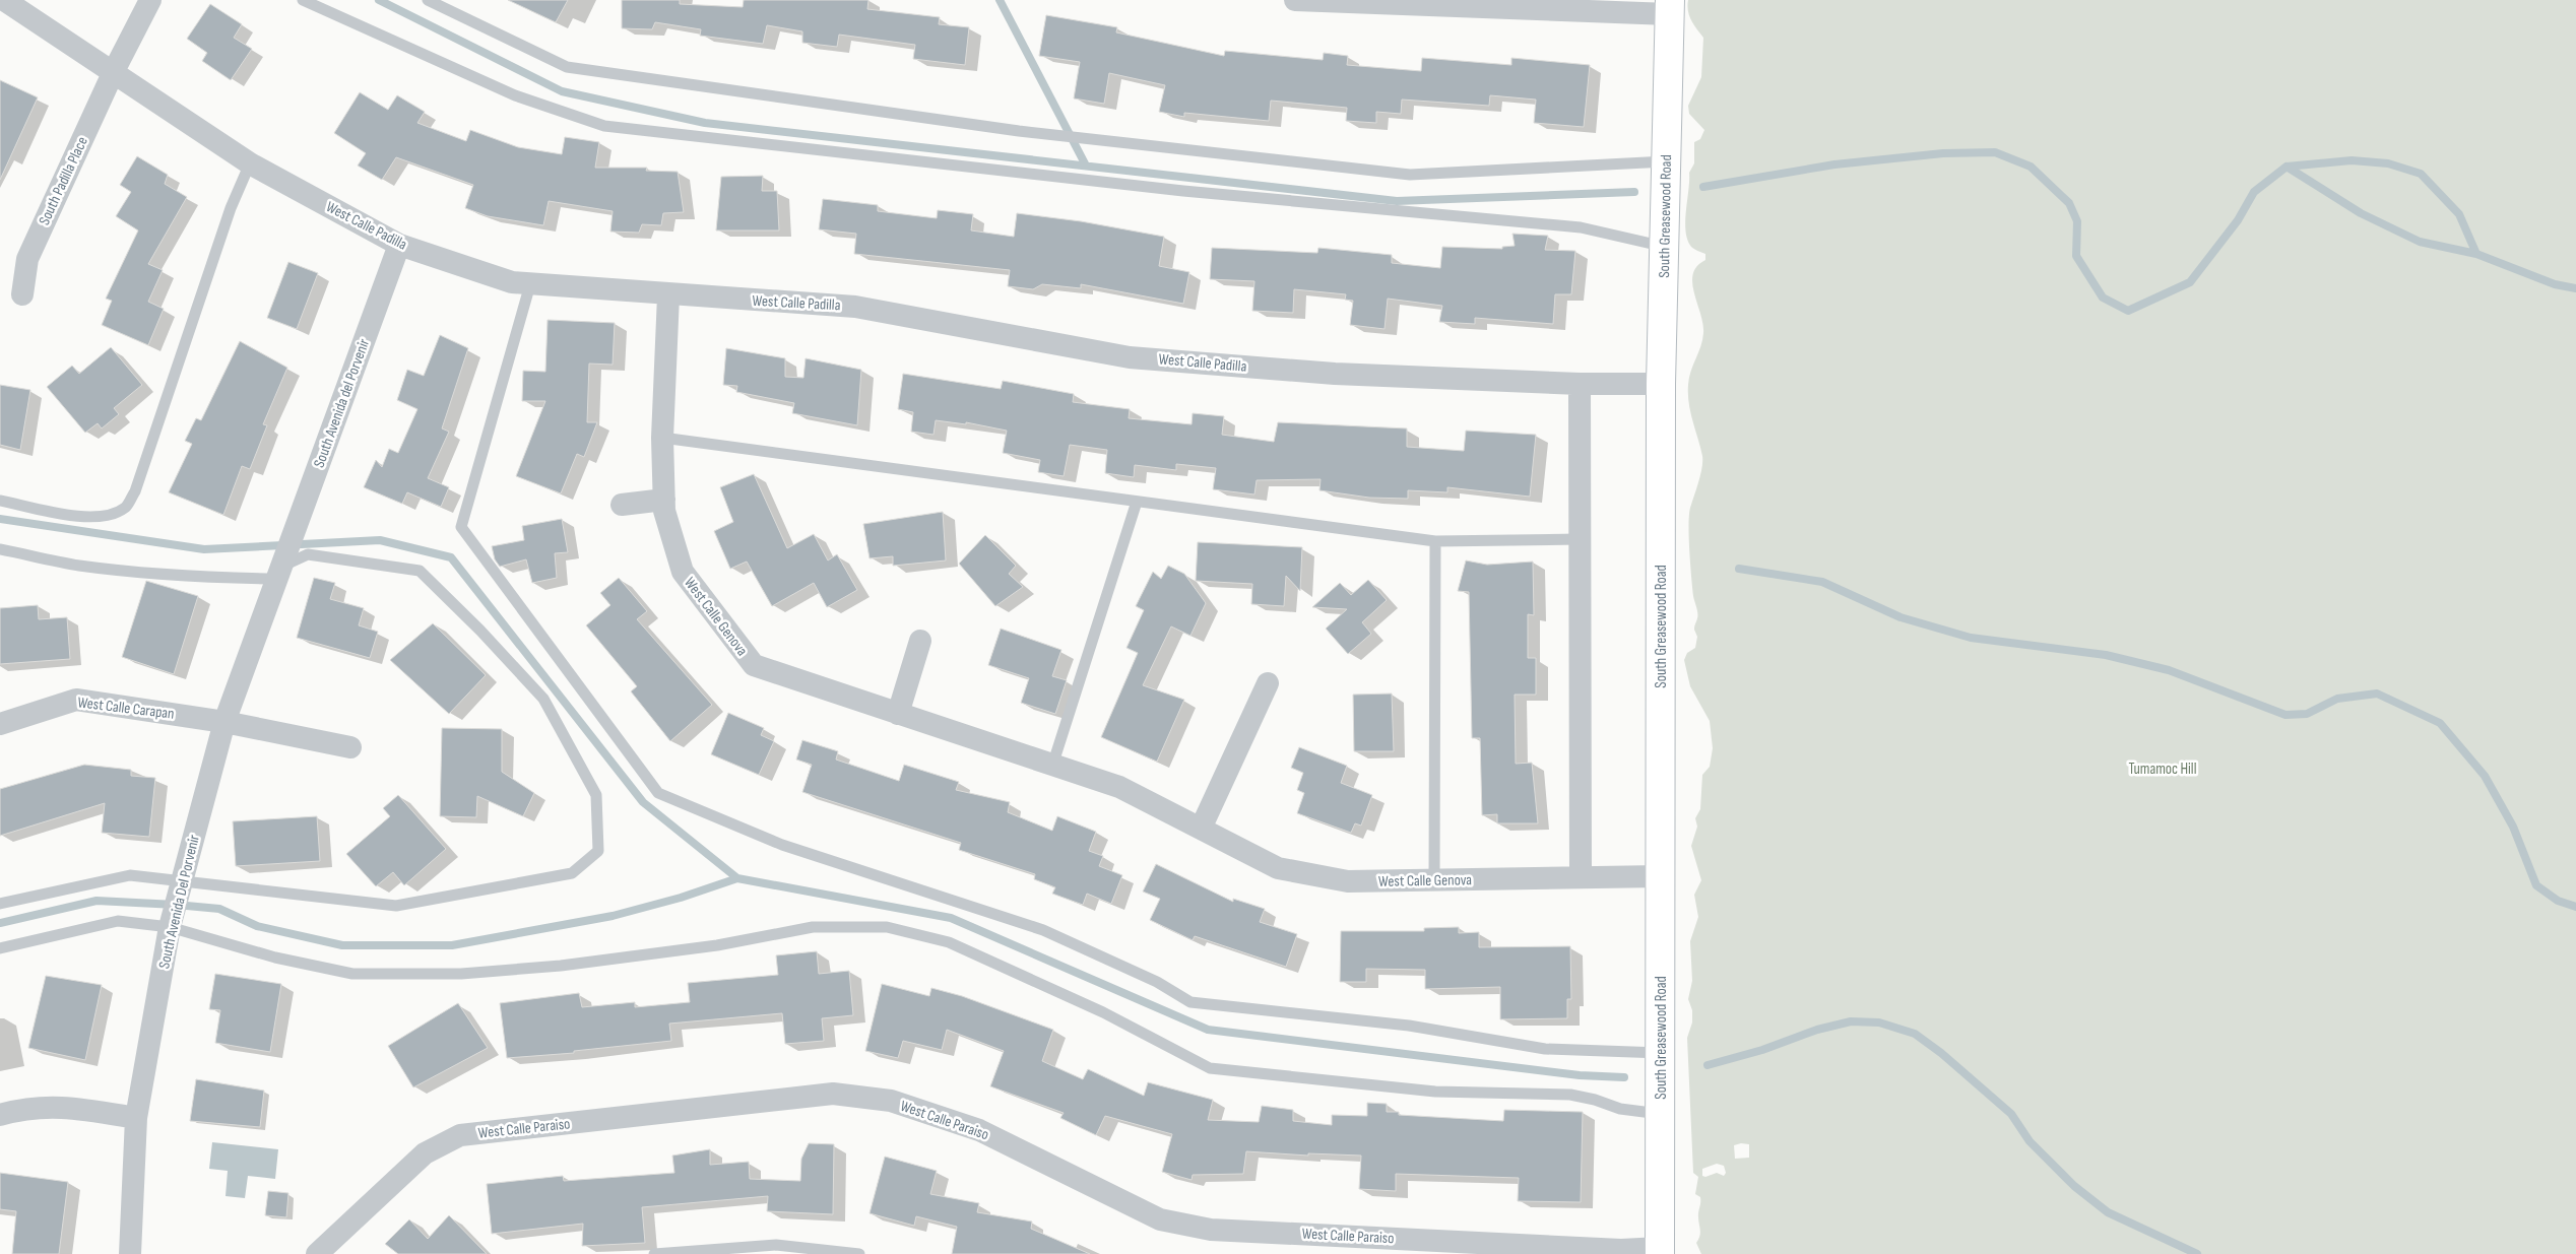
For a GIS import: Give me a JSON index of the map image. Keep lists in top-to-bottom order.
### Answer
{
  "streets": {
    "main road": ["South Greasewood Road"],
    "street": [
      "South Padilla Place",
      "West Calle Padilla",
      "South Avenida del Porvenir",
      "West Calle Genova",
      "West Calle Carapan",
      "South Avenida Del Porvenir",
      "West Calle Paraiso"
    ]
  },
  "crossings": [
    ["South Padilla Place", "West Calle Padilla"],
    ["South Greasewood Road", "West Calle Padilla"],
    ["South Greasewood Road", "West Calle Genova"],
    ["South Greasewood Road", "West Calle Paraiso"],
    ["West Calle Padilla", "South Avenida del Porvenir"],
    ["West Calle Padilla", "West Calle Genova"],
    ["South Avenida del Porvenir", "South Avenida Del Porvenir"],
    ["West Calle Carapan", "South Avenida Del Porvenir"]
  ],
  "parks": ["Tumamoc Hill"]
}
